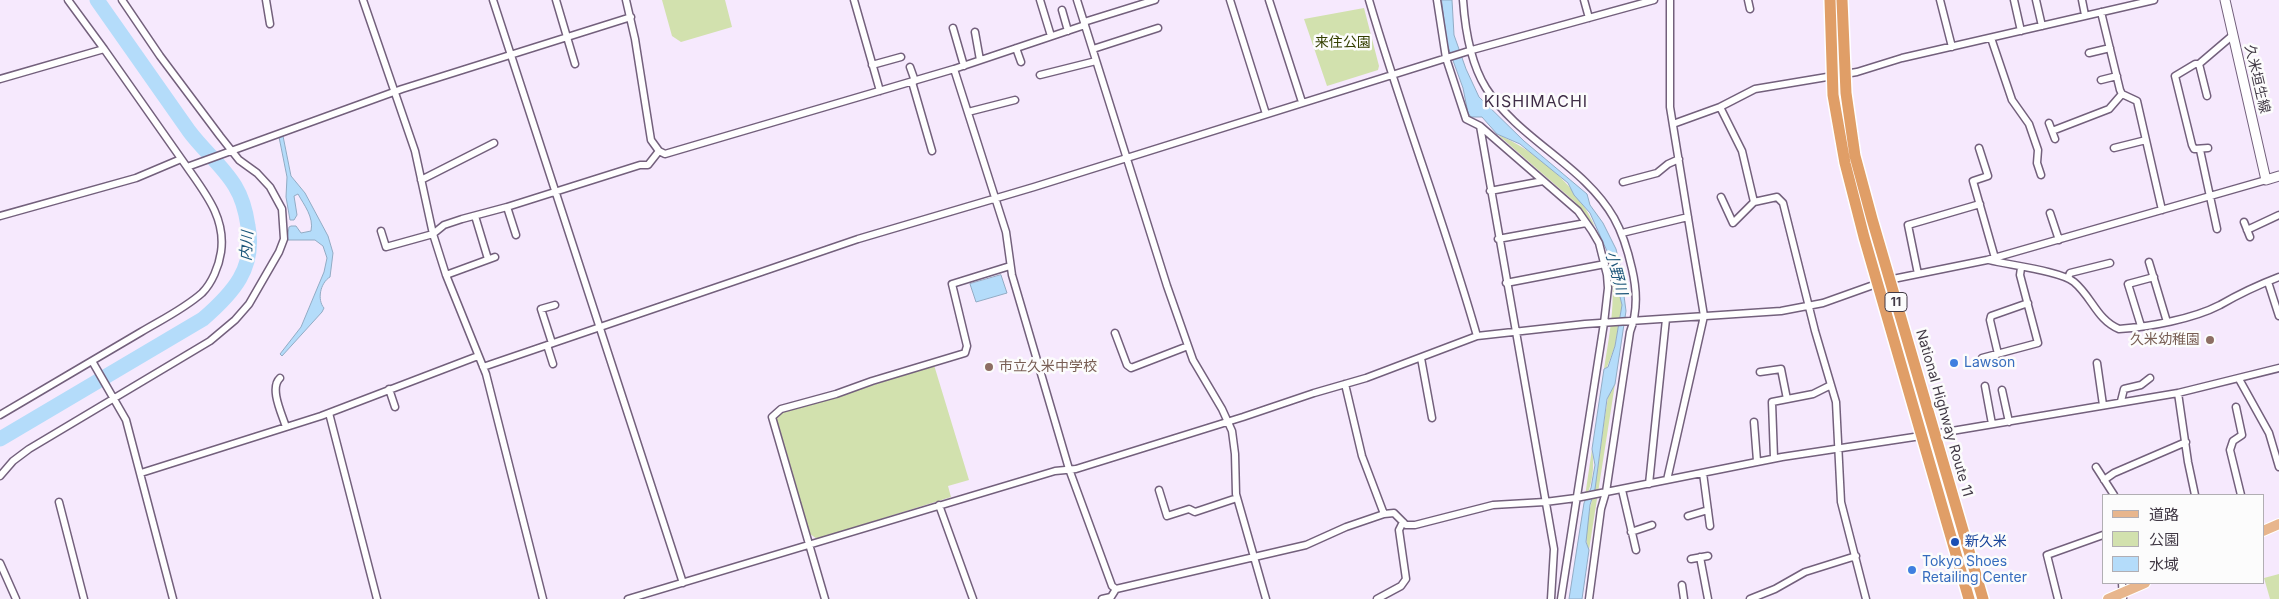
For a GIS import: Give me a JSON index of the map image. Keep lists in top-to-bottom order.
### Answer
{
  "streets": {
    "highway": ["11", "National Highway Route 11"],
    "main road": ["久米垣生線"]
  },
  "districts": ["KISHIMACHI"],
  "water": ["内川", "小野川"],
  "parks": ["来住公園"],
  "places": [
    "久米幼稚園",
    "Lawson",
    "市立久米中学校",
    "新久米",
    "Tokyo Shoes Retailing Center"
  ],
  "legend": ["道路", "公園", "水域"]
}
